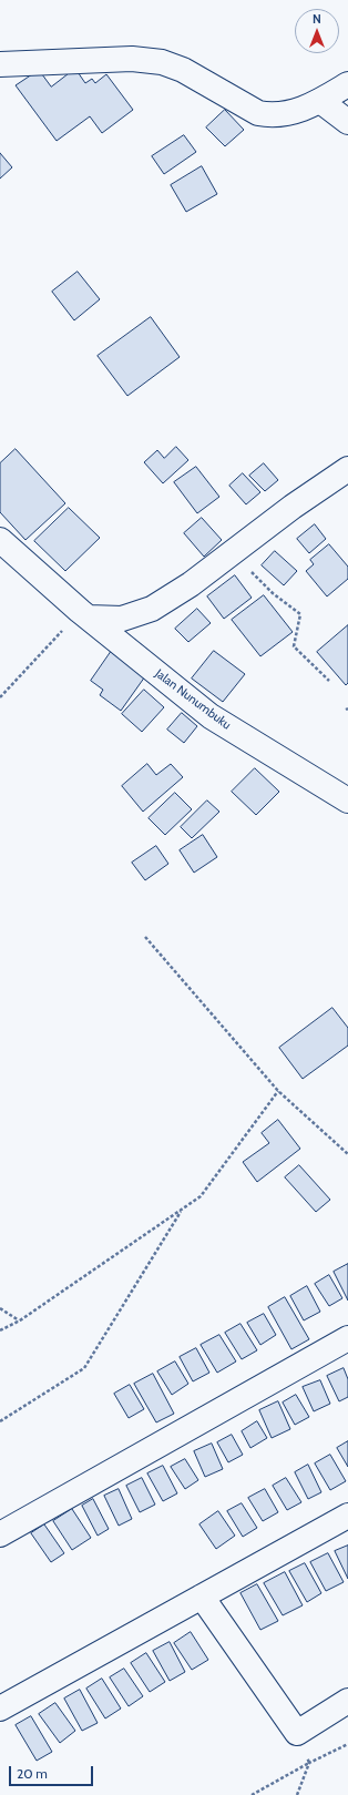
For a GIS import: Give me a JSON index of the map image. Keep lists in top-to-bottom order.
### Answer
{
  "streets": {
    "street": ["Jalan Nunumbuku"]
  },
  "scale_bar": "20 m",
  "north": "top"
}
